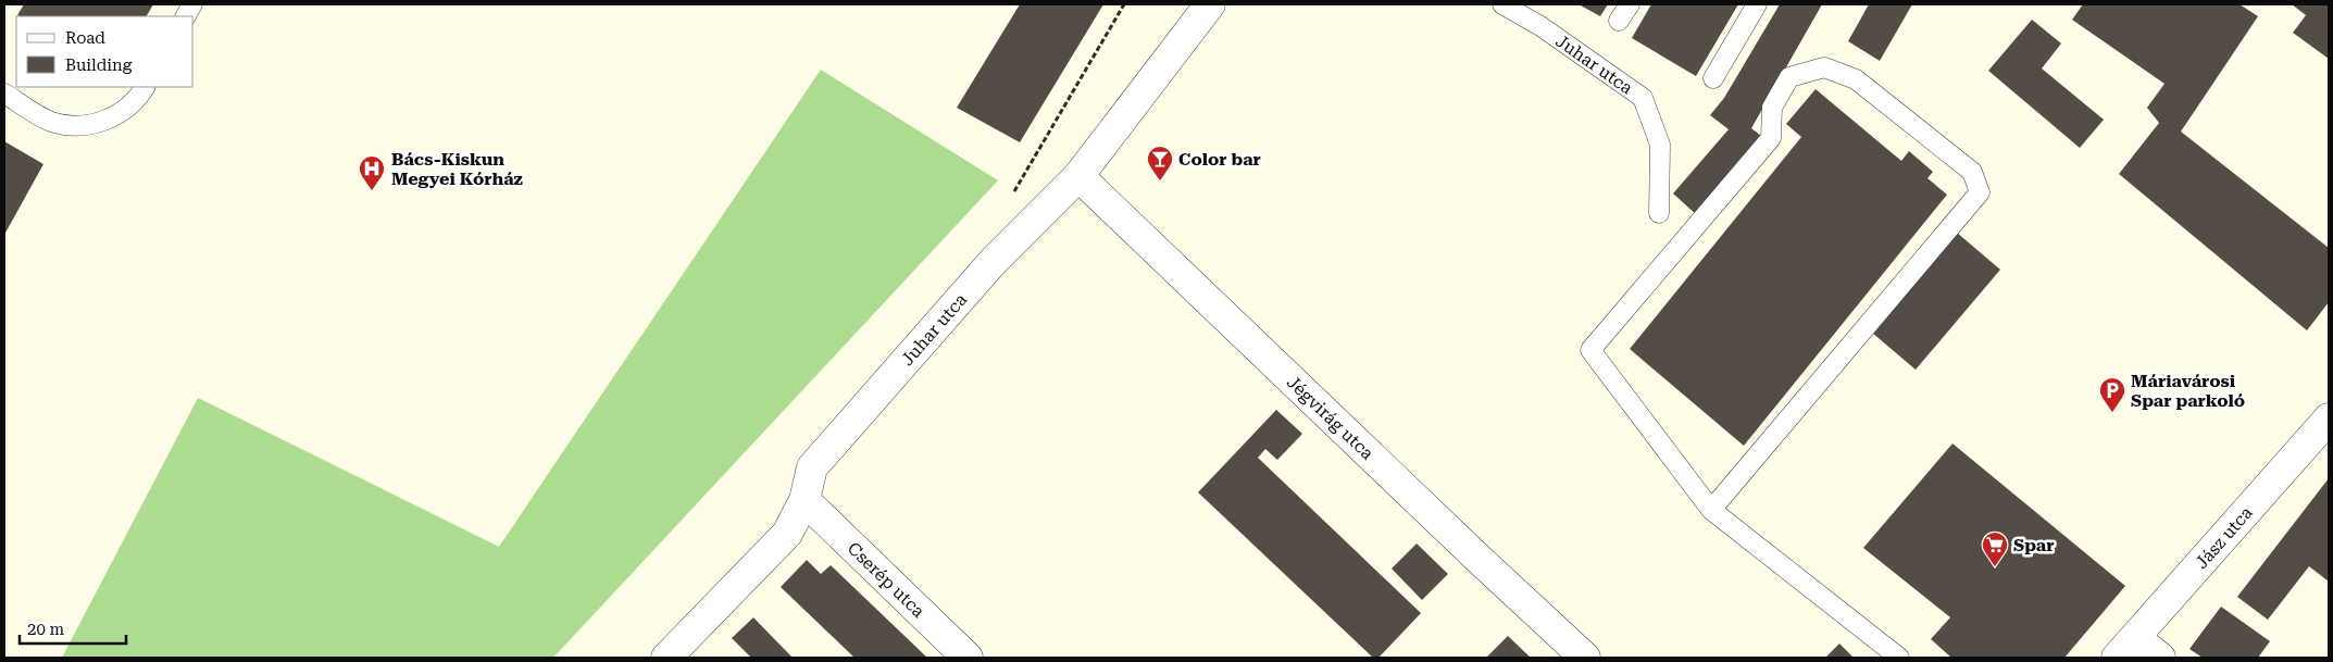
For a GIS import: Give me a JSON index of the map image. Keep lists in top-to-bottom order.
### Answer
{
  "streets": {
    "street": [
      "Juhar utca",
      "Jégvirág utca",
      "Jász utca",
      "Cserép utca"
    ]
  },
  "crossings": [
    ["Juhar utca", "Jégvirág utca"],
    ["Juhar utca", "Cserép utca"]
  ],
  "places": {
    "bar": ["Color bar"],
    "hospital": ["Bács-Kiskun Megyei Kórház"],
    "parking": ["Máriavárosi Spar parkoló"],
    "supermarket": ["Spar"]
  },
  "legend": ["Road", "Building"],
  "scale_bar": "20 m"
}
